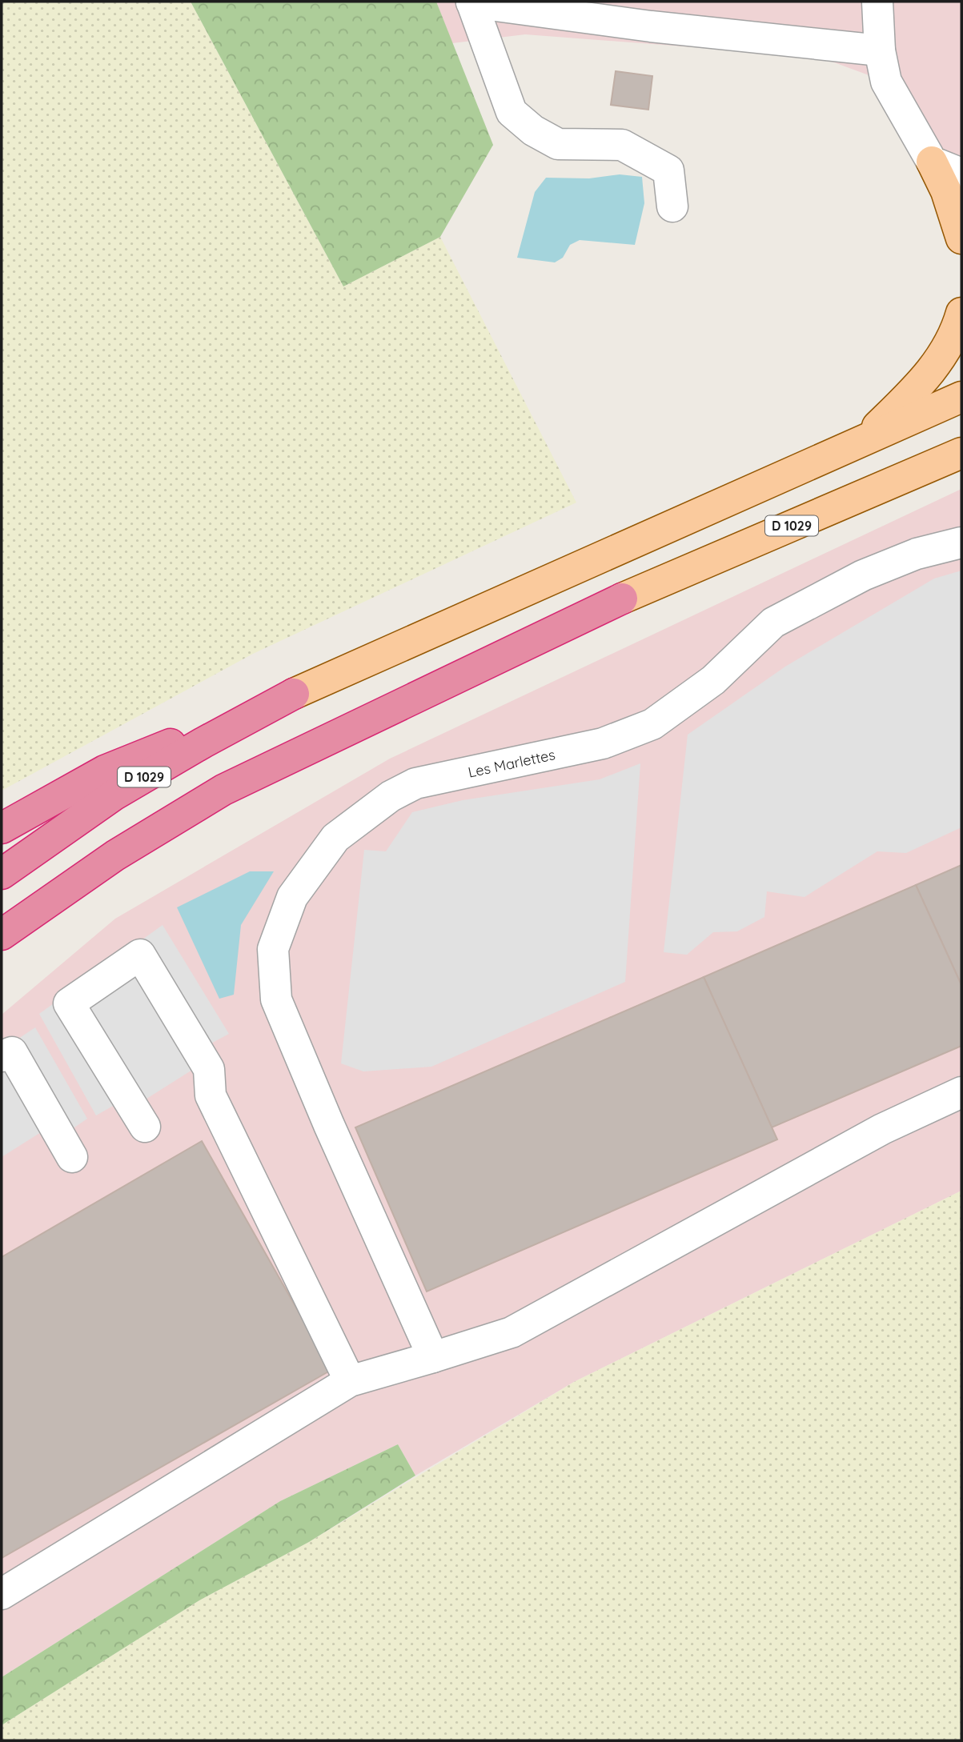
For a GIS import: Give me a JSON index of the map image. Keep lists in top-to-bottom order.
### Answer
{
  "streets": {
    "highway": ["D 1029"],
    "street": ["Les Marlettes"]
  }
}
